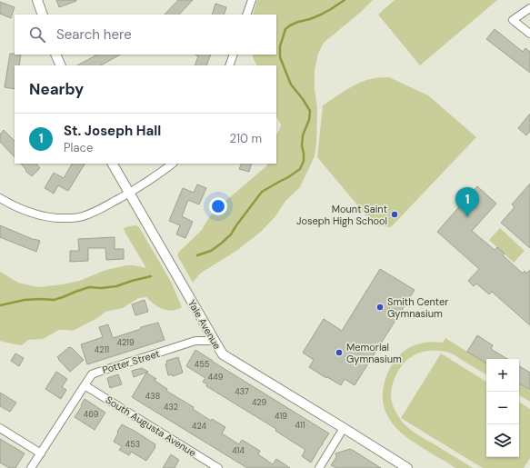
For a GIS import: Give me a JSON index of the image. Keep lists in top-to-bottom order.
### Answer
{
  "streets": {
    "street": ["Yale Avenue", "Potter Street", "South Augusta Avenue"]
  },
  "crossings": [
    ["Yale Avenue", "Potter Street"],
    ["Potter Street", "South Augusta Avenue"]
  ],
  "places": ["Mount Saint Joseph High School", "Smith Center Gymnasium", "Memorial Gymnasium"],
  "house_numbers": [
    "4219",
    "4211",
    "455",
    "449",
    "437",
    "438",
    "429",
    "432",
    "469",
    "419",
    "411",
    "424",
    "453",
    "414"
  ],
  "page": {
    "search": "Search here",
    "heading": "Nearby",
    "list": [
      {
        "mark": "1",
        "name": "St. Joseph Hall",
        "note": "Place",
        "value": "210 m"
      }
    ],
    "pins": "1",
    "map_buttons": ["+", "−"]
  }
}
